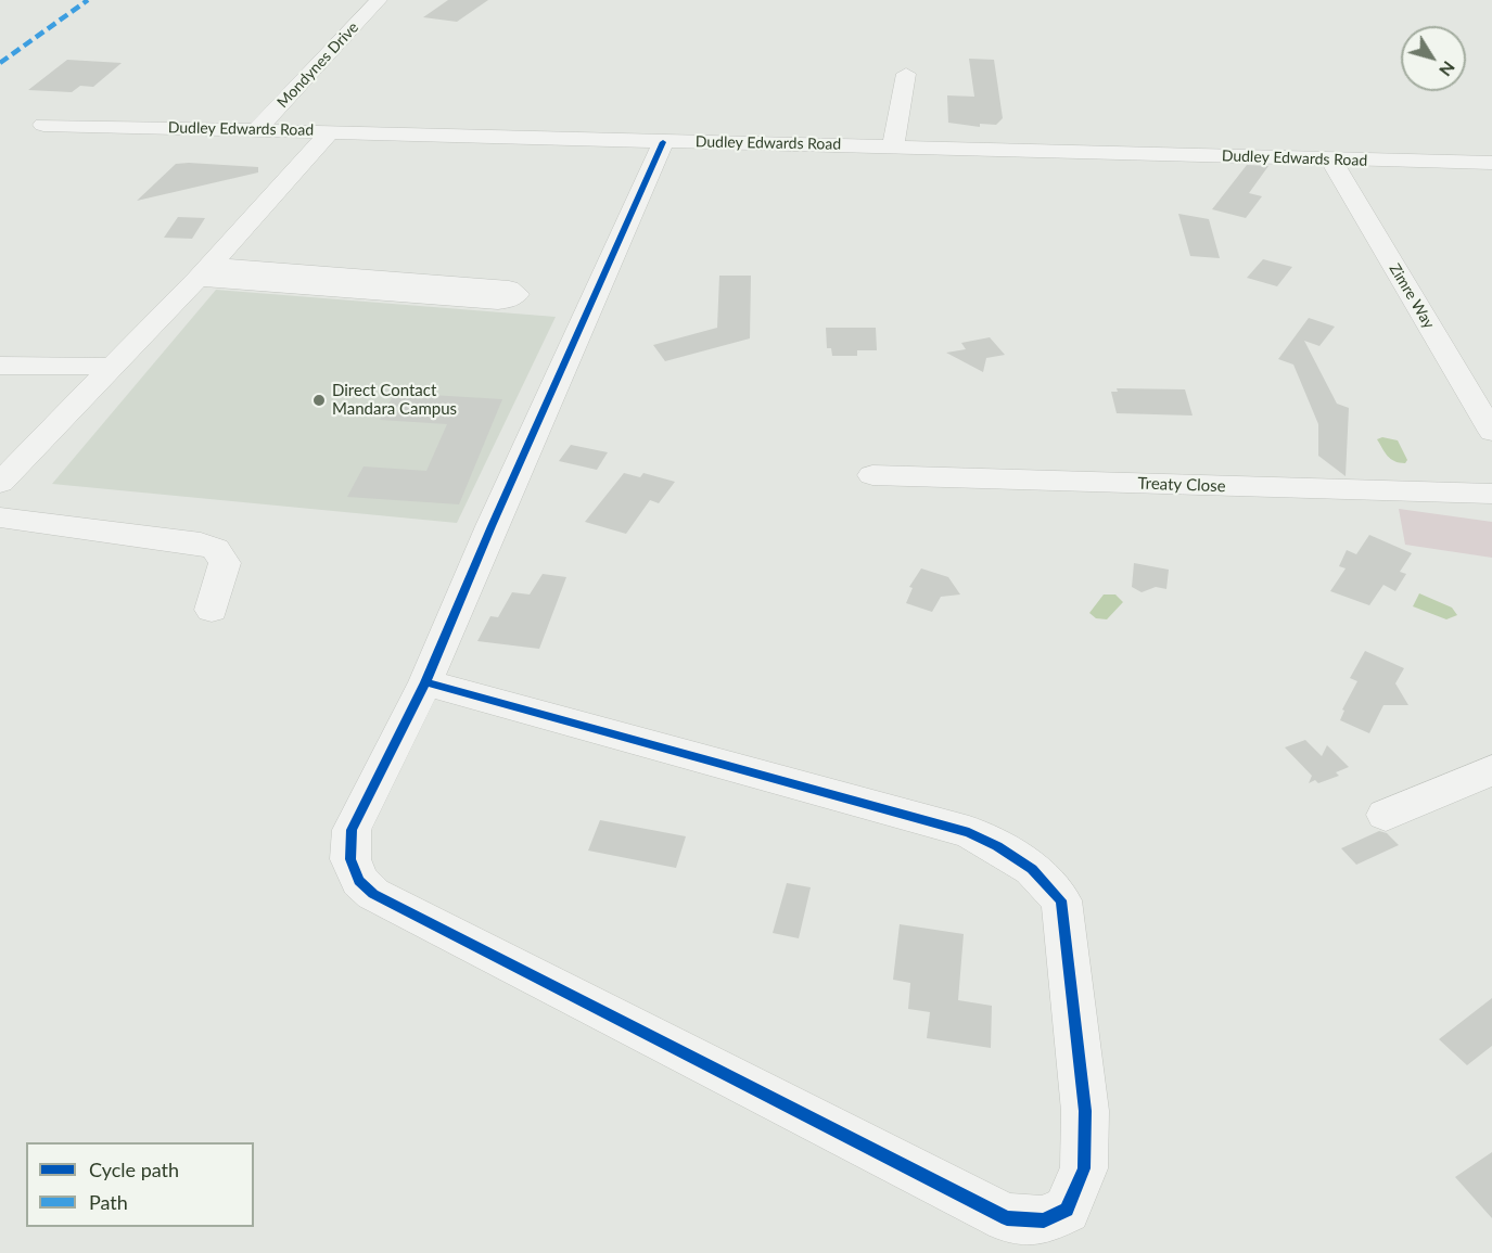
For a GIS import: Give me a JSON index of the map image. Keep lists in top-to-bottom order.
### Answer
{
  "streets": {
    "street": [
      "Mondynes Drive",
      "Dudley Edwards Road",
      "Zimre Way",
      "Treaty Close"
    ]
  },
  "crossings": [
    ["Mondynes Drive", "Dudley Edwards Road"],
    ["Dudley Edwards Road", "Zimre Way"]
  ],
  "places": ["Direct Contact Mandara Campus"],
  "legend": ["Cycle path", "Path"],
  "north": "bottom right"
}
